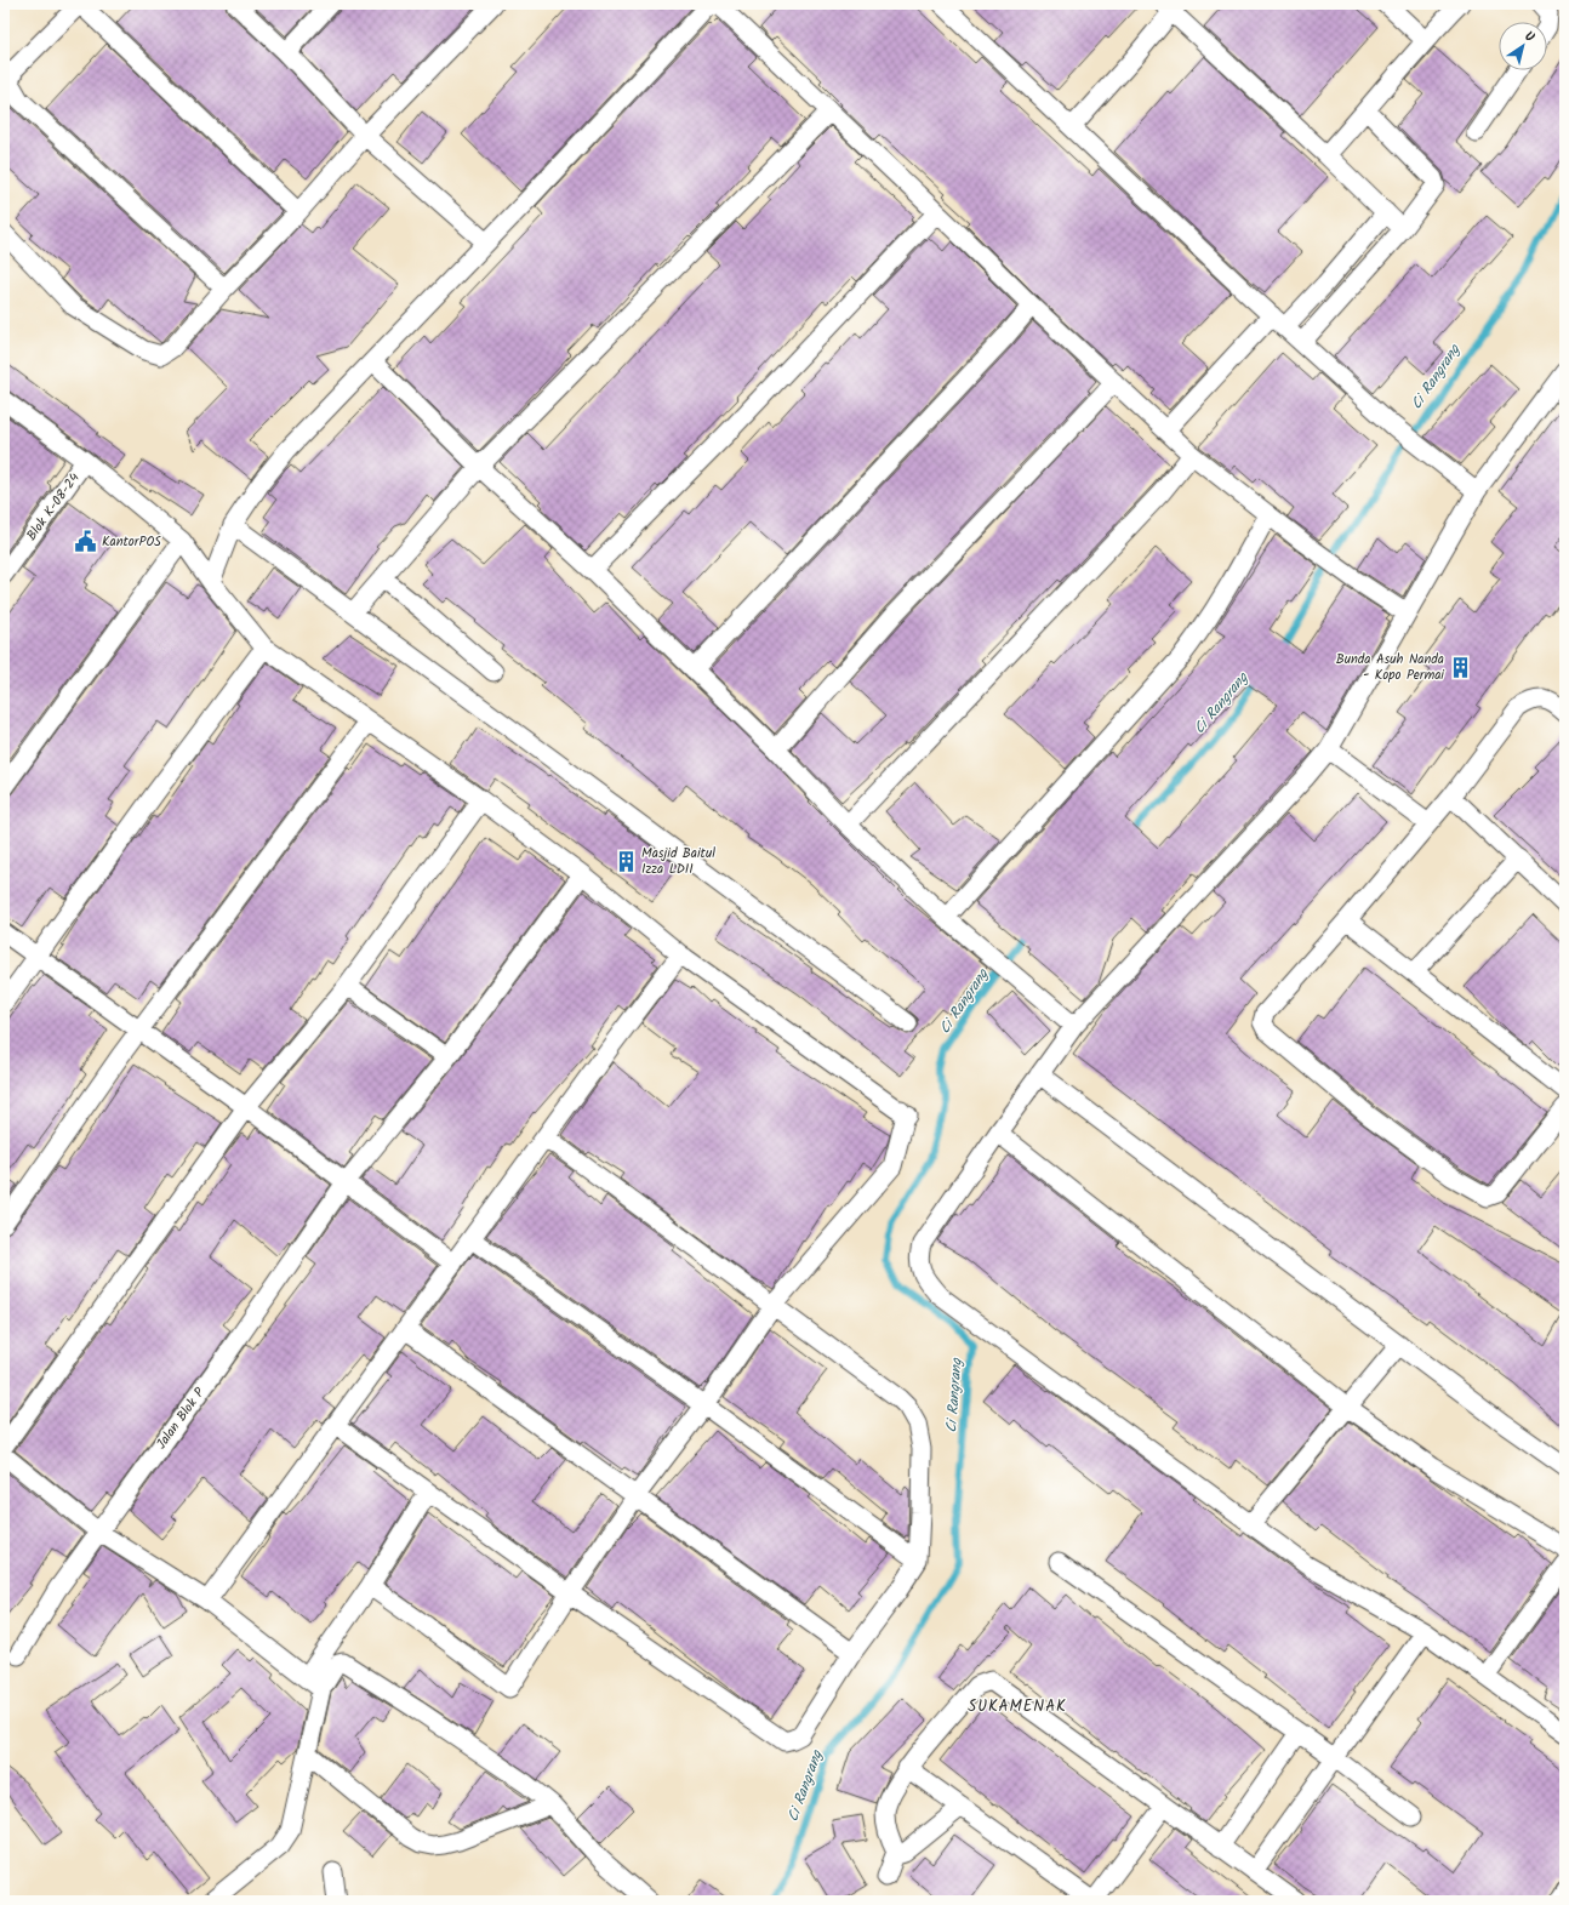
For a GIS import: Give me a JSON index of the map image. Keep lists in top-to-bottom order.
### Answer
{
  "streets": {
    "street": ["Blok K-08-24", "Jalan Blok P"]
  },
  "districts": ["SUKAMENAK"],
  "water": ["Ci Rangrang"],
  "places": {
    "public building": ["KantorPOS"],
    "building": ["Bunda Asuh Nanda - Kopo Permai", "Masjid Baitul Izza LDII"]
  },
  "north": "top right"
}
